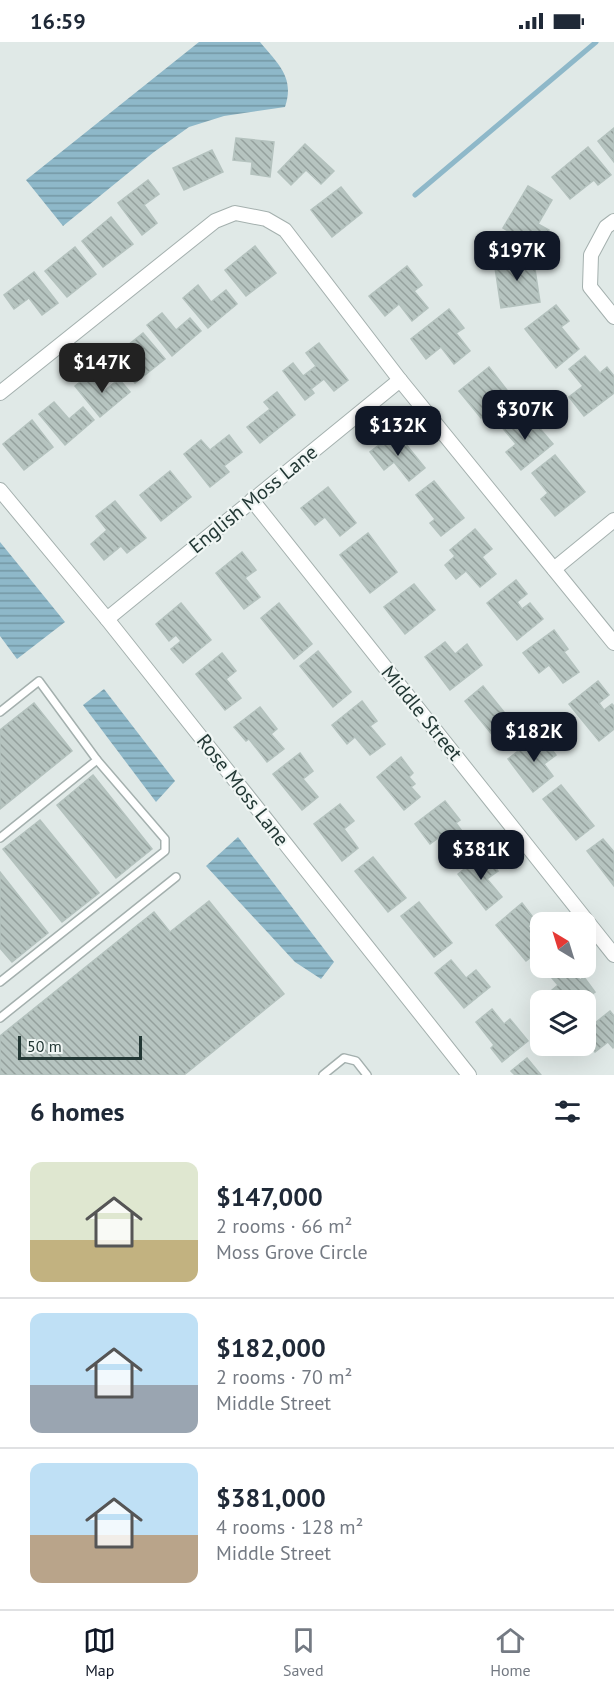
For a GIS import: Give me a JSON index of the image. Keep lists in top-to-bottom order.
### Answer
{
  "streets": {
    "street": ["English Moss Lane", "Middle Street", "Rose Moss Lane"]
  },
  "crossings": [
    ["English Moss Lane", "Middle Street"],
    ["English Moss Lane", "Rose Moss Lane"]
  ],
  "scale_bar": "50 m",
  "north": "top left",
  "page": {
    "status": "16:59",
    "price": [
      "$197K",
      "$147K",
      "$307K",
      "$132K",
      "$182K",
      "$381K"
    ],
    "scale": "50 m",
    "heading": "6 homes",
    "list": [
      {
        "name": "$147,000",
        "note": "2 rooms · 66 m² · Moss Grove Circle"
      },
      {
        "name": "$182,000",
        "note": "2 rooms · 70 m² · Middle Street"
      },
      {
        "name": "$381,000",
        "note": "4 rooms · 128 m² · Middle Street"
      }
    ],
    "tabs": ["Map", "Saved", "Home"]
  }
}
